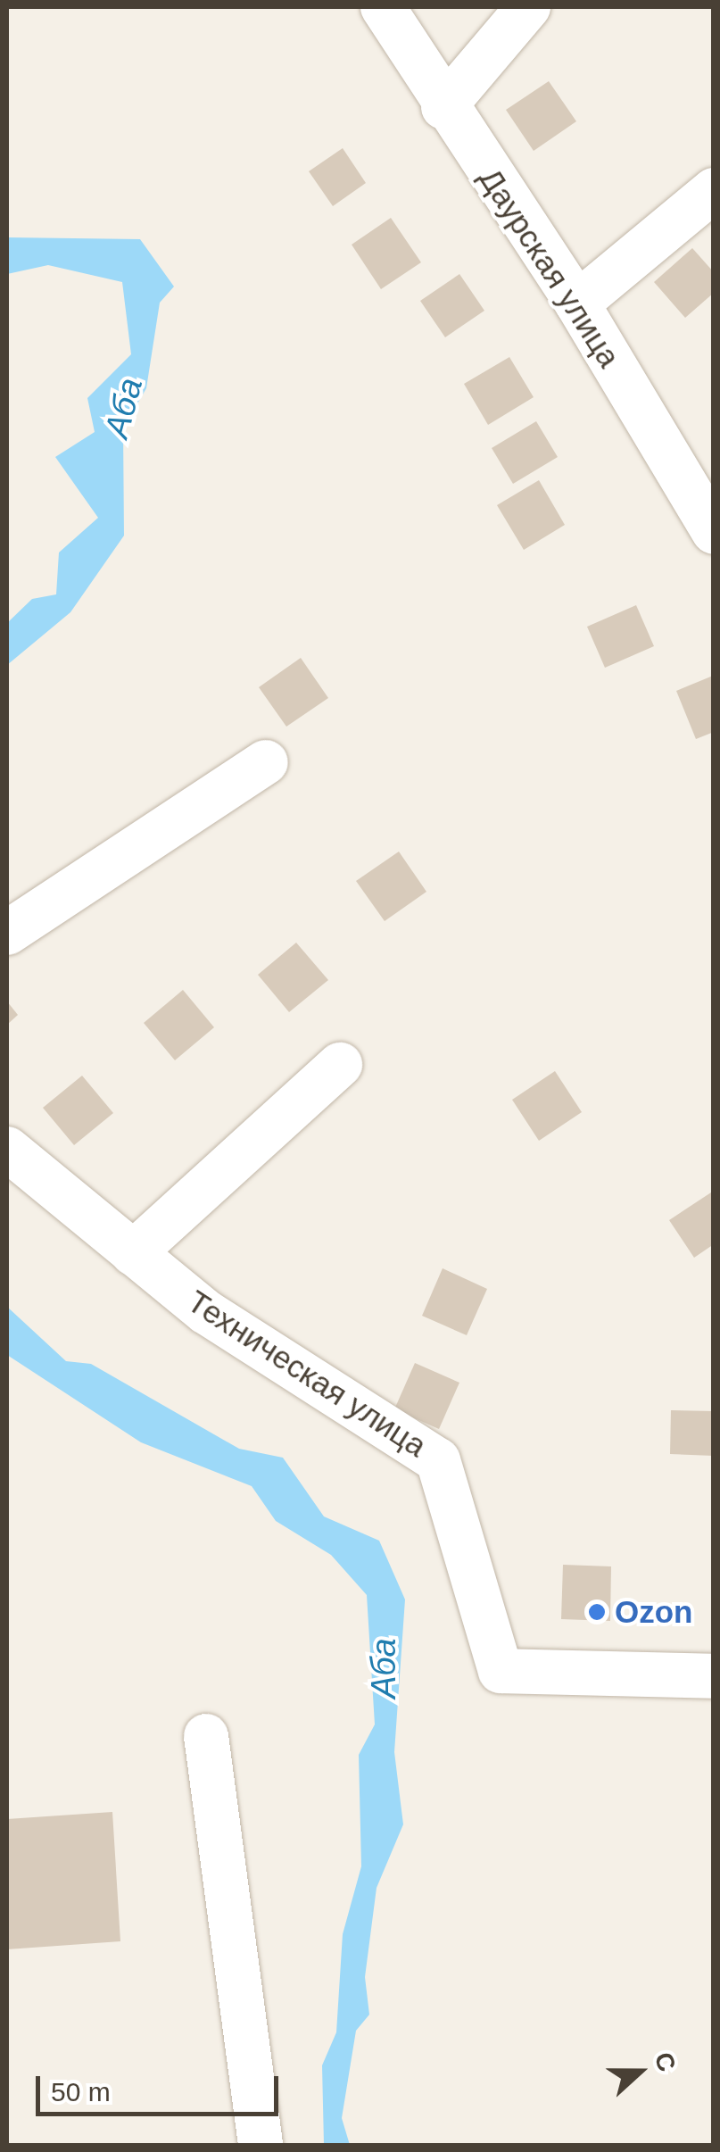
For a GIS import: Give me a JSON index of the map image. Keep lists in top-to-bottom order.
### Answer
{
  "streets": {
    "street": ["Даурская улица", "Техническая улица"]
  },
  "water": ["Аба"],
  "places": ["Ozon"],
  "scale_bar": "50 m",
  "north": "right"
}
